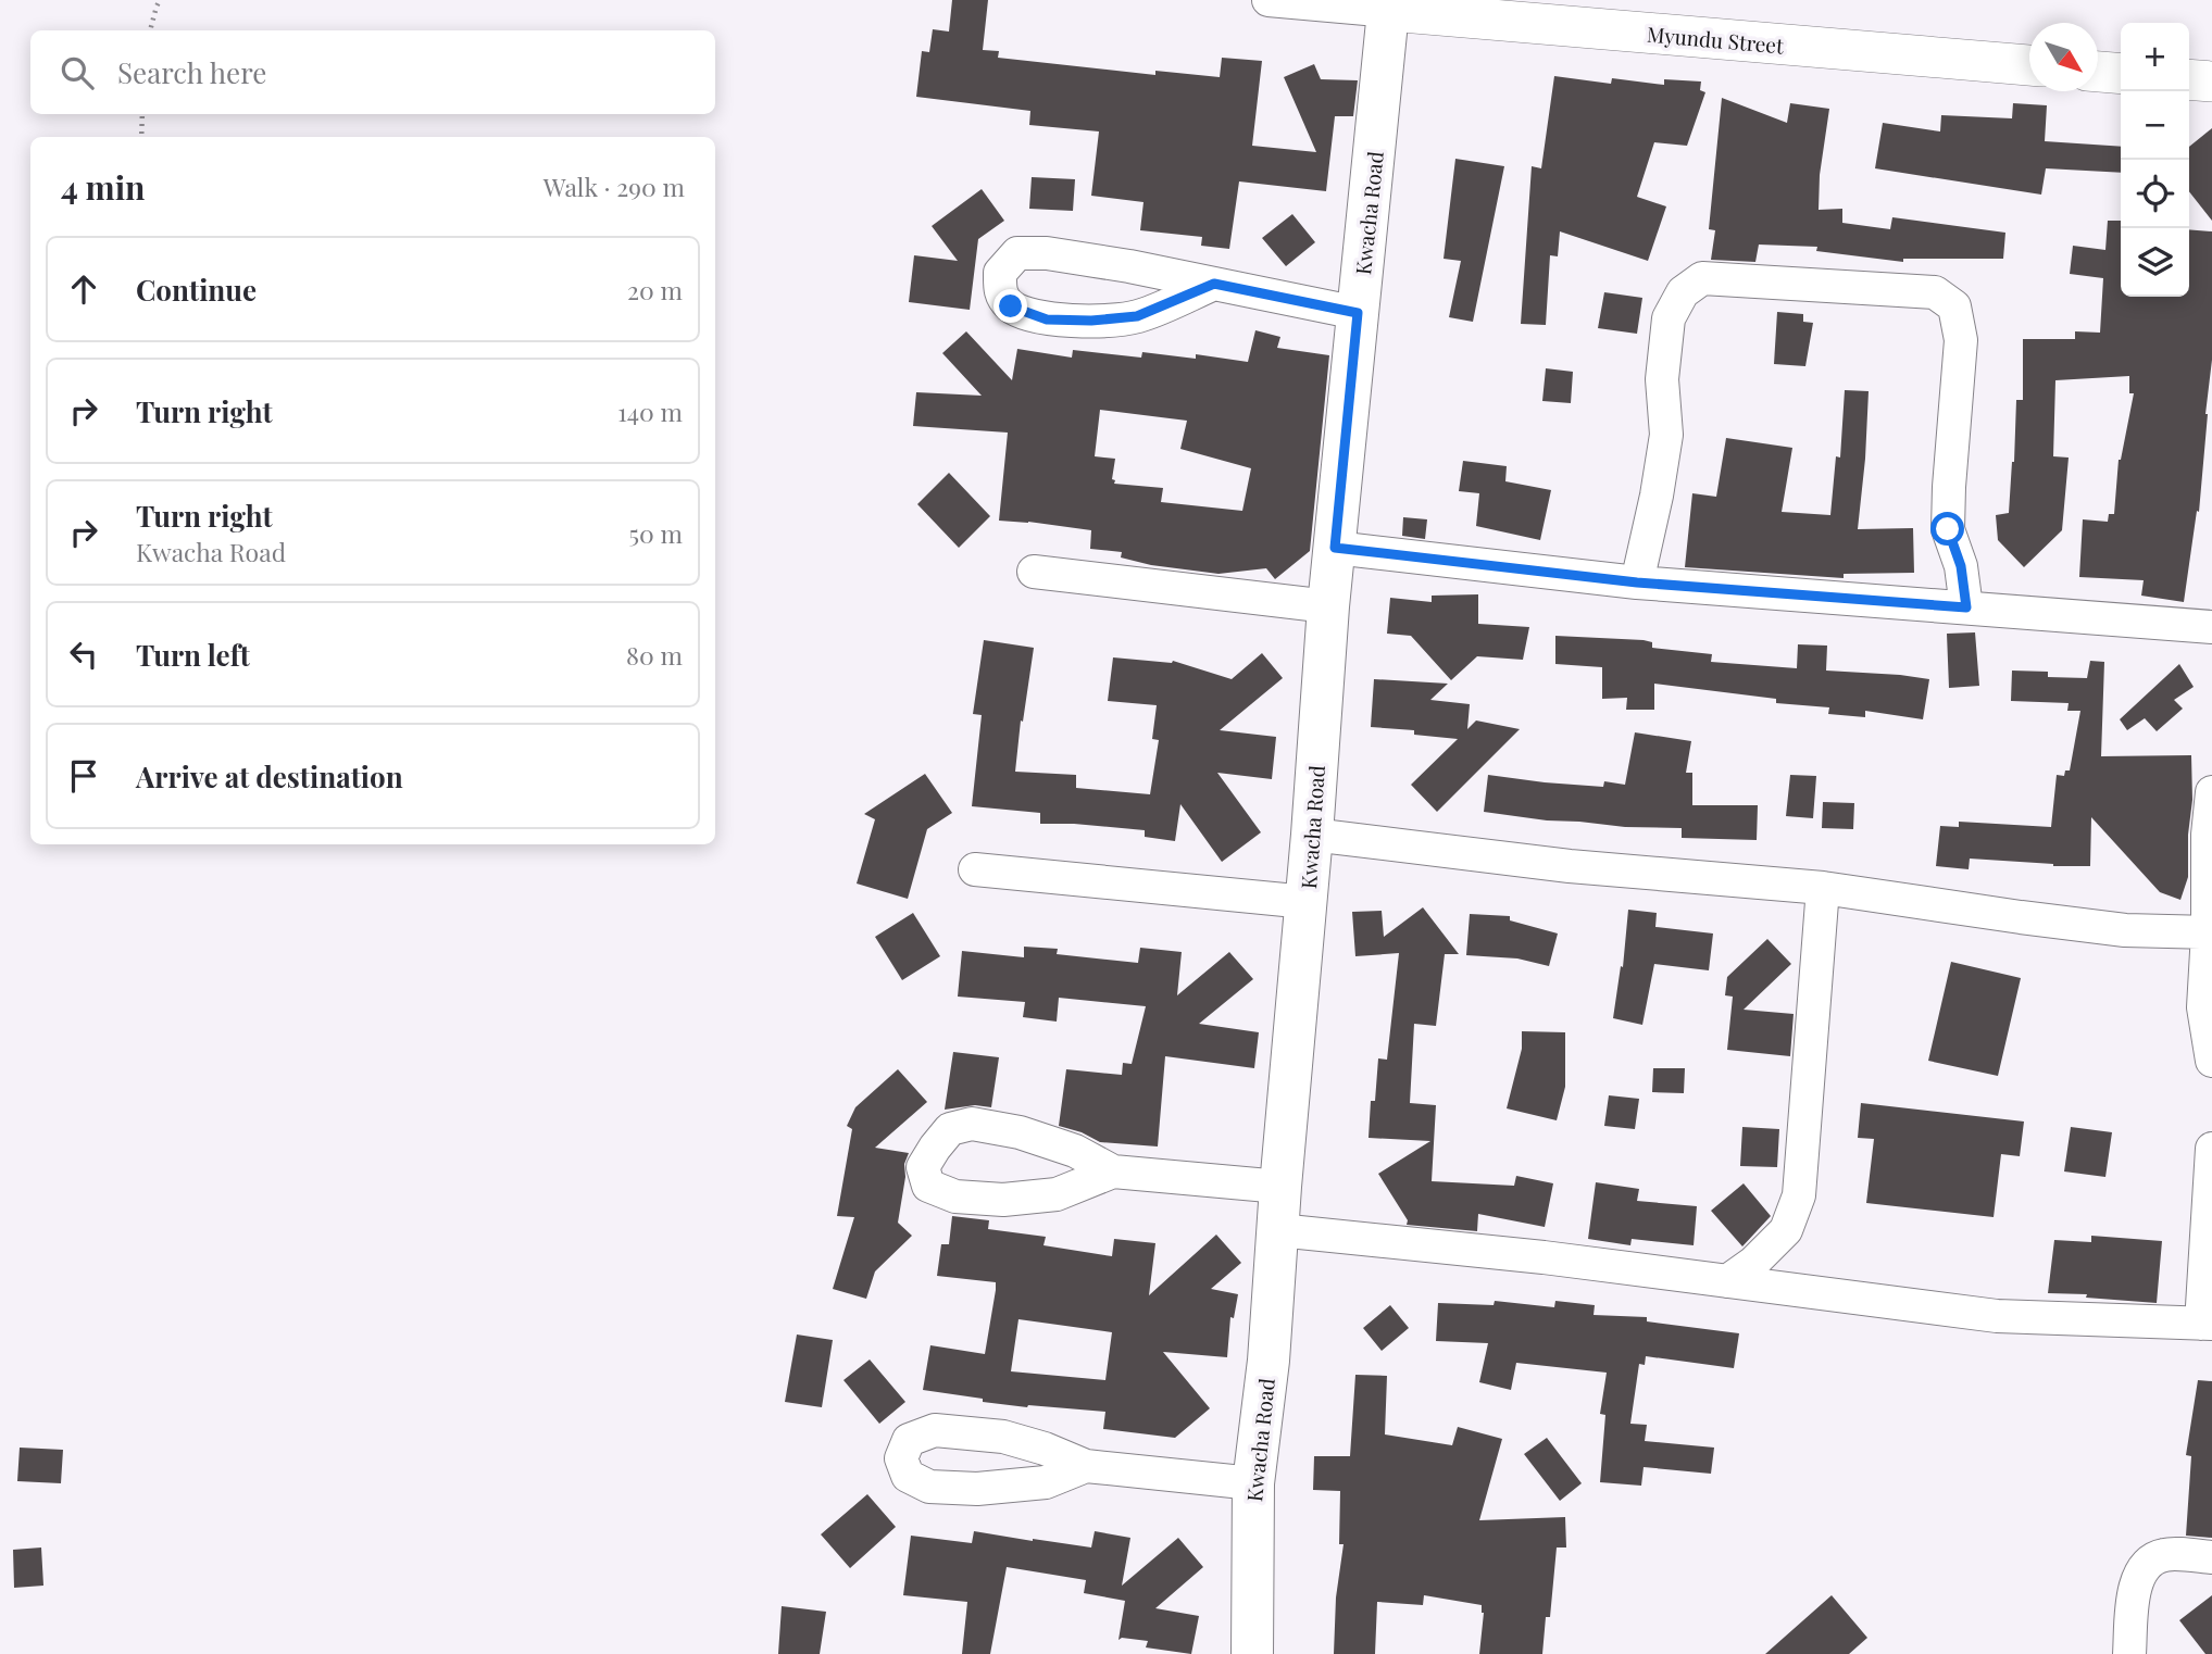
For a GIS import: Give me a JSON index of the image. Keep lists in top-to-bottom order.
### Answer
{
  "streets": {
    "main road": ["Kwacha Road"],
    "street": ["Myundu Street"]
  },
  "crossings": [
    ["Myundu Street", "Kwacha Road"]
  ],
  "north": "bottom right",
  "page": {
    "map_buttons": ["+", "−"],
    "search": "Search here",
    "heading": ["4 min", "Walk · 290 m"],
    "list": [
      ["Continue", "20 m"],
      ["Turn right", "140 m"],
      ["Turn right", "Kwacha Road", "50 m"],
      ["Turn left", "80 m"],
      "Arrive at destination"
    ]
  }
}
